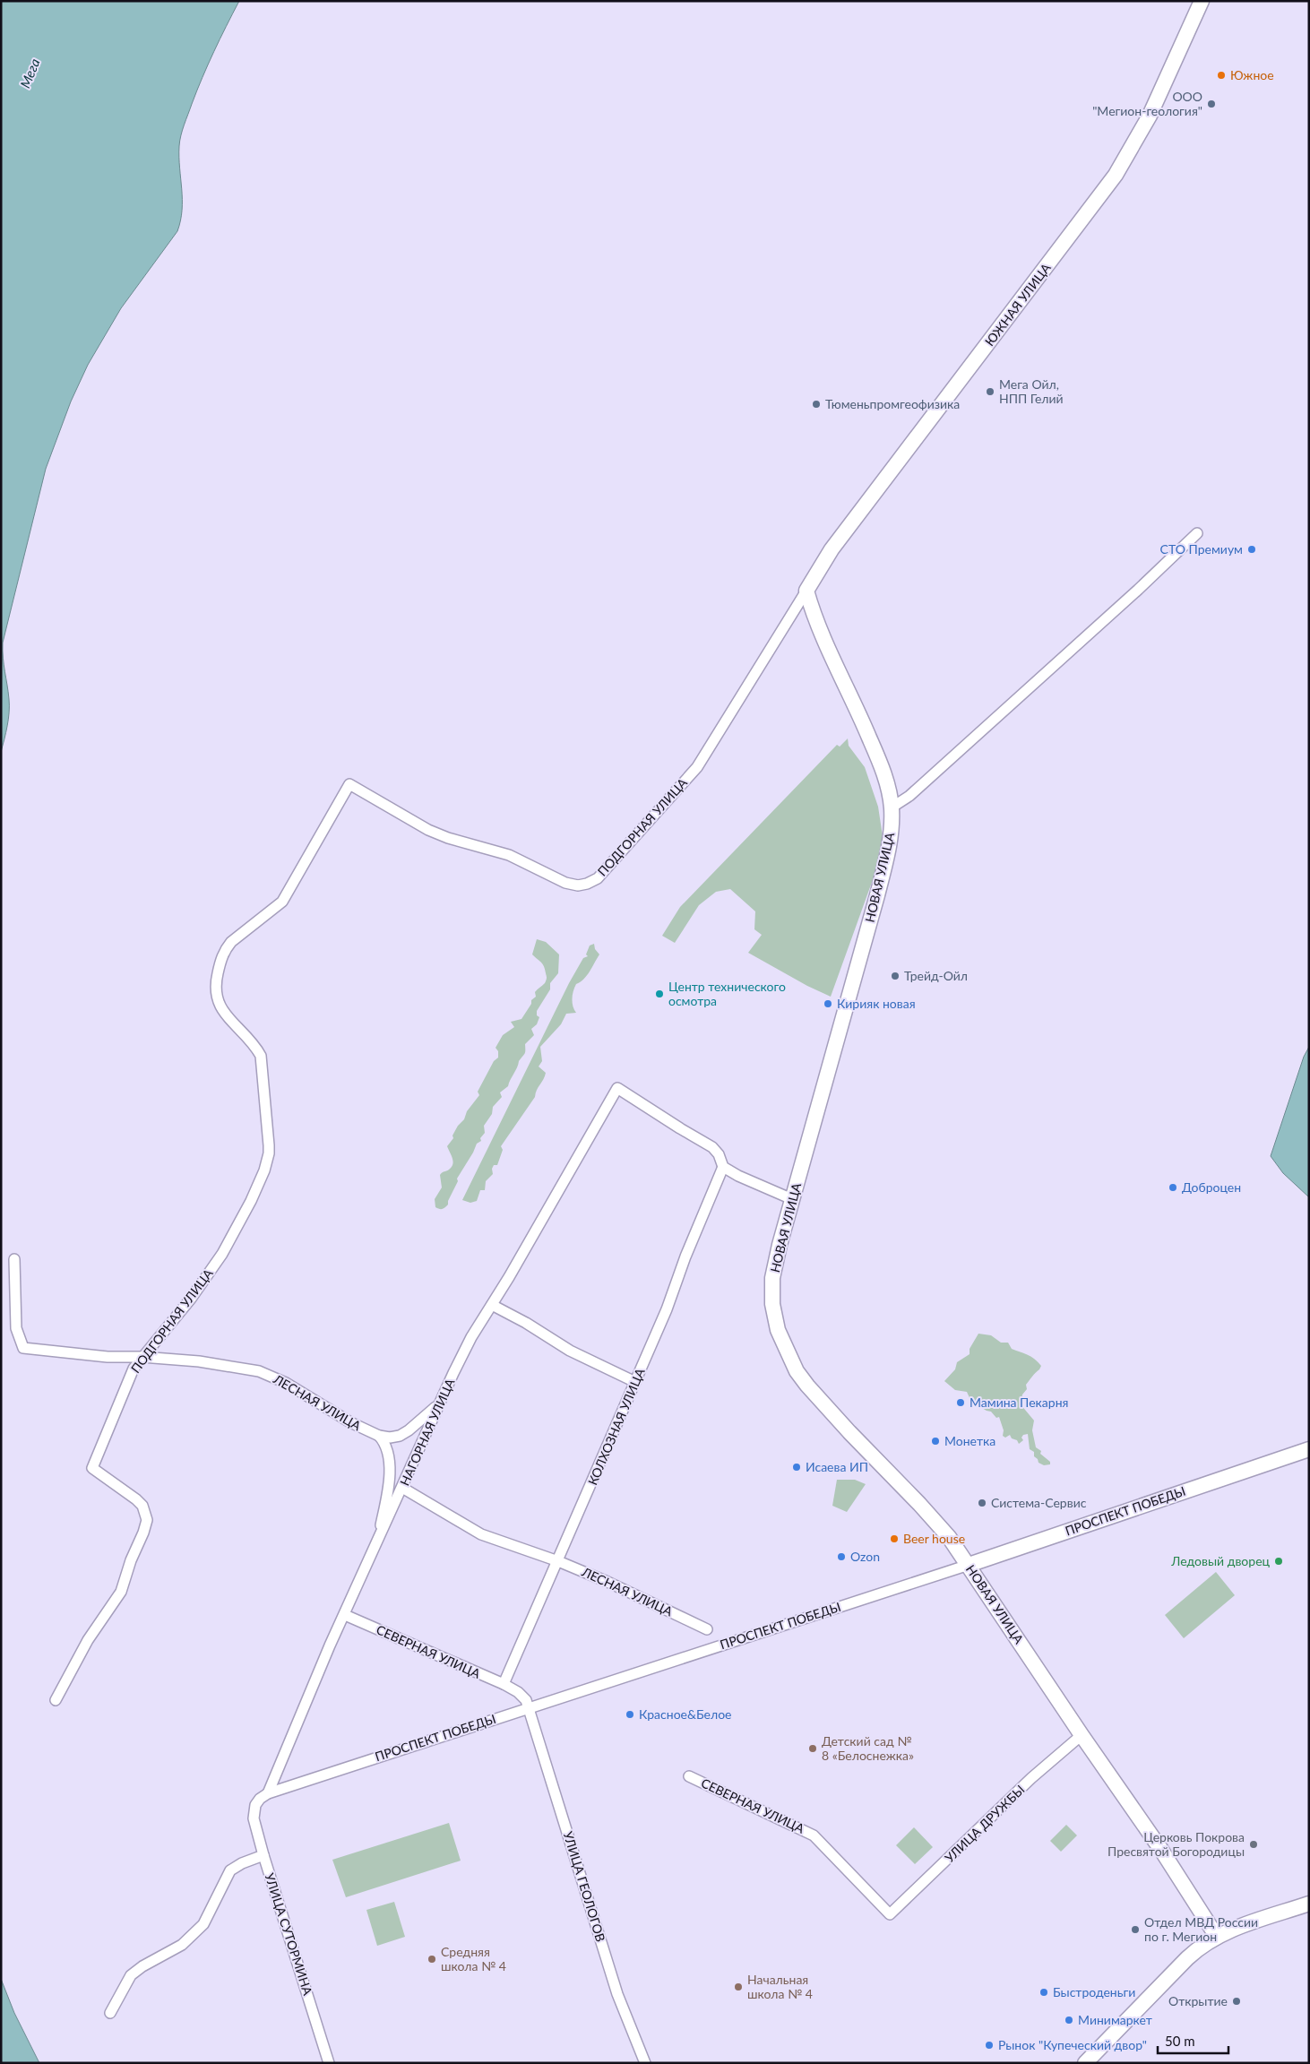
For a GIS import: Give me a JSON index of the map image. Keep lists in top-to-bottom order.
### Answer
{
  "streets": {
    "street": [
      "ЮЖНАЯ УЛИЦА",
      "ПОДГОРНАЯ УЛИЦА",
      "НОВАЯ УЛИЦА",
      "ЛЕСНАЯ УЛИЦА",
      "КОЛХОЗНАЯ УЛИЦА",
      "НАГОРНАЯ УЛИЦА",
      "ПРОСПЕКТ ПОБЕДЫ",
      "СЕВЕРНАЯ УЛИЦА",
      "УЛИЦА ДРУЖБЫ",
      "УЛИЦА ГЕОЛОГОВ",
      "УЛИЦА СУТОРМИНА"
    ]
  },
  "crossings": [
    ["ЮЖНАЯ УЛИЦА", "ПОДГОРНАЯ УЛИЦА"],
    ["ЮЖНАЯ УЛИЦА", "НОВАЯ УЛИЦА"],
    ["ПОДГОРНАЯ УЛИЦА", "НОВАЯ УЛИЦА"],
    ["ПОДГОРНАЯ УЛИЦА", "ЛЕСНАЯ УЛИЦА"],
    ["НОВАЯ УЛИЦА", "ПРОСПЕКТ ПОБЕДЫ"],
    ["НОВАЯ УЛИЦА", "УЛИЦА ДРУЖБЫ"],
    ["ЛЕСНАЯ УЛИЦА", "КОЛХОЗНАЯ УЛИЦА"],
    ["ЛЕСНАЯ УЛИЦА", "НАГОРНАЯ УЛИЦА"],
    ["КОЛХОЗНАЯ УЛИЦА", "НАГОРНАЯ УЛИЦА"],
    ["КОЛХОЗНАЯ УЛИЦА", "СЕВЕРНАЯ УЛИЦА"],
    ["НАГОРНАЯ УЛИЦА", "ПРОСПЕКТ ПОБЕДЫ"],
    ["НАГОРНАЯ УЛИЦА", "СЕВЕРНАЯ УЛИЦА"],
    ["ПРОСПЕКТ ПОБЕДЫ", "СЕВЕРНАЯ УЛИЦА"],
    ["ПРОСПЕКТ ПОБЕДЫ", "УЛИЦА ГЕОЛОГОВ"],
    ["ПРОСПЕКТ ПОБЕДЫ", "УЛИЦА СУТОРМИНА"],
    ["СЕВЕРНАЯ УЛИЦА", "УЛИЦА ДРУЖБЫ"],
    ["СЕВЕРНАЯ УЛИЦА", "УЛИЦА ГЕОЛОГОВ"]
  ],
  "water": ["Мега"],
  "places": [
    "Южное",
    "ООО \"Мегион-геология\"",
    "Мега Ойл, НПП Гелий",
    "Тюменьпромгеофизика",
    "СТО Премиум",
    "Трейд-Ойл",
    "Центр технического осмотра",
    "Кирияк новая",
    "Доброцен",
    "Мамина Пекарня",
    "Монетка",
    "Исаева ИП",
    "Система-Сервис",
    "Beer house",
    "Ozon",
    "Ледовый дворец",
    "Красное&Белое",
    "Детский сад № 8 «Белоснежка»",
    "Церковь Покрова Пресвятой Богородицы",
    "Отдел МВД России по г. Мегион",
    "Средняя школа № 4",
    "Начальная школа № 4",
    "Быстроденьги",
    "Открытие",
    "Минимаркет",
    "Рынок \"Купеческий двор\""
  ],
  "scale_bar": "50 m"
}
